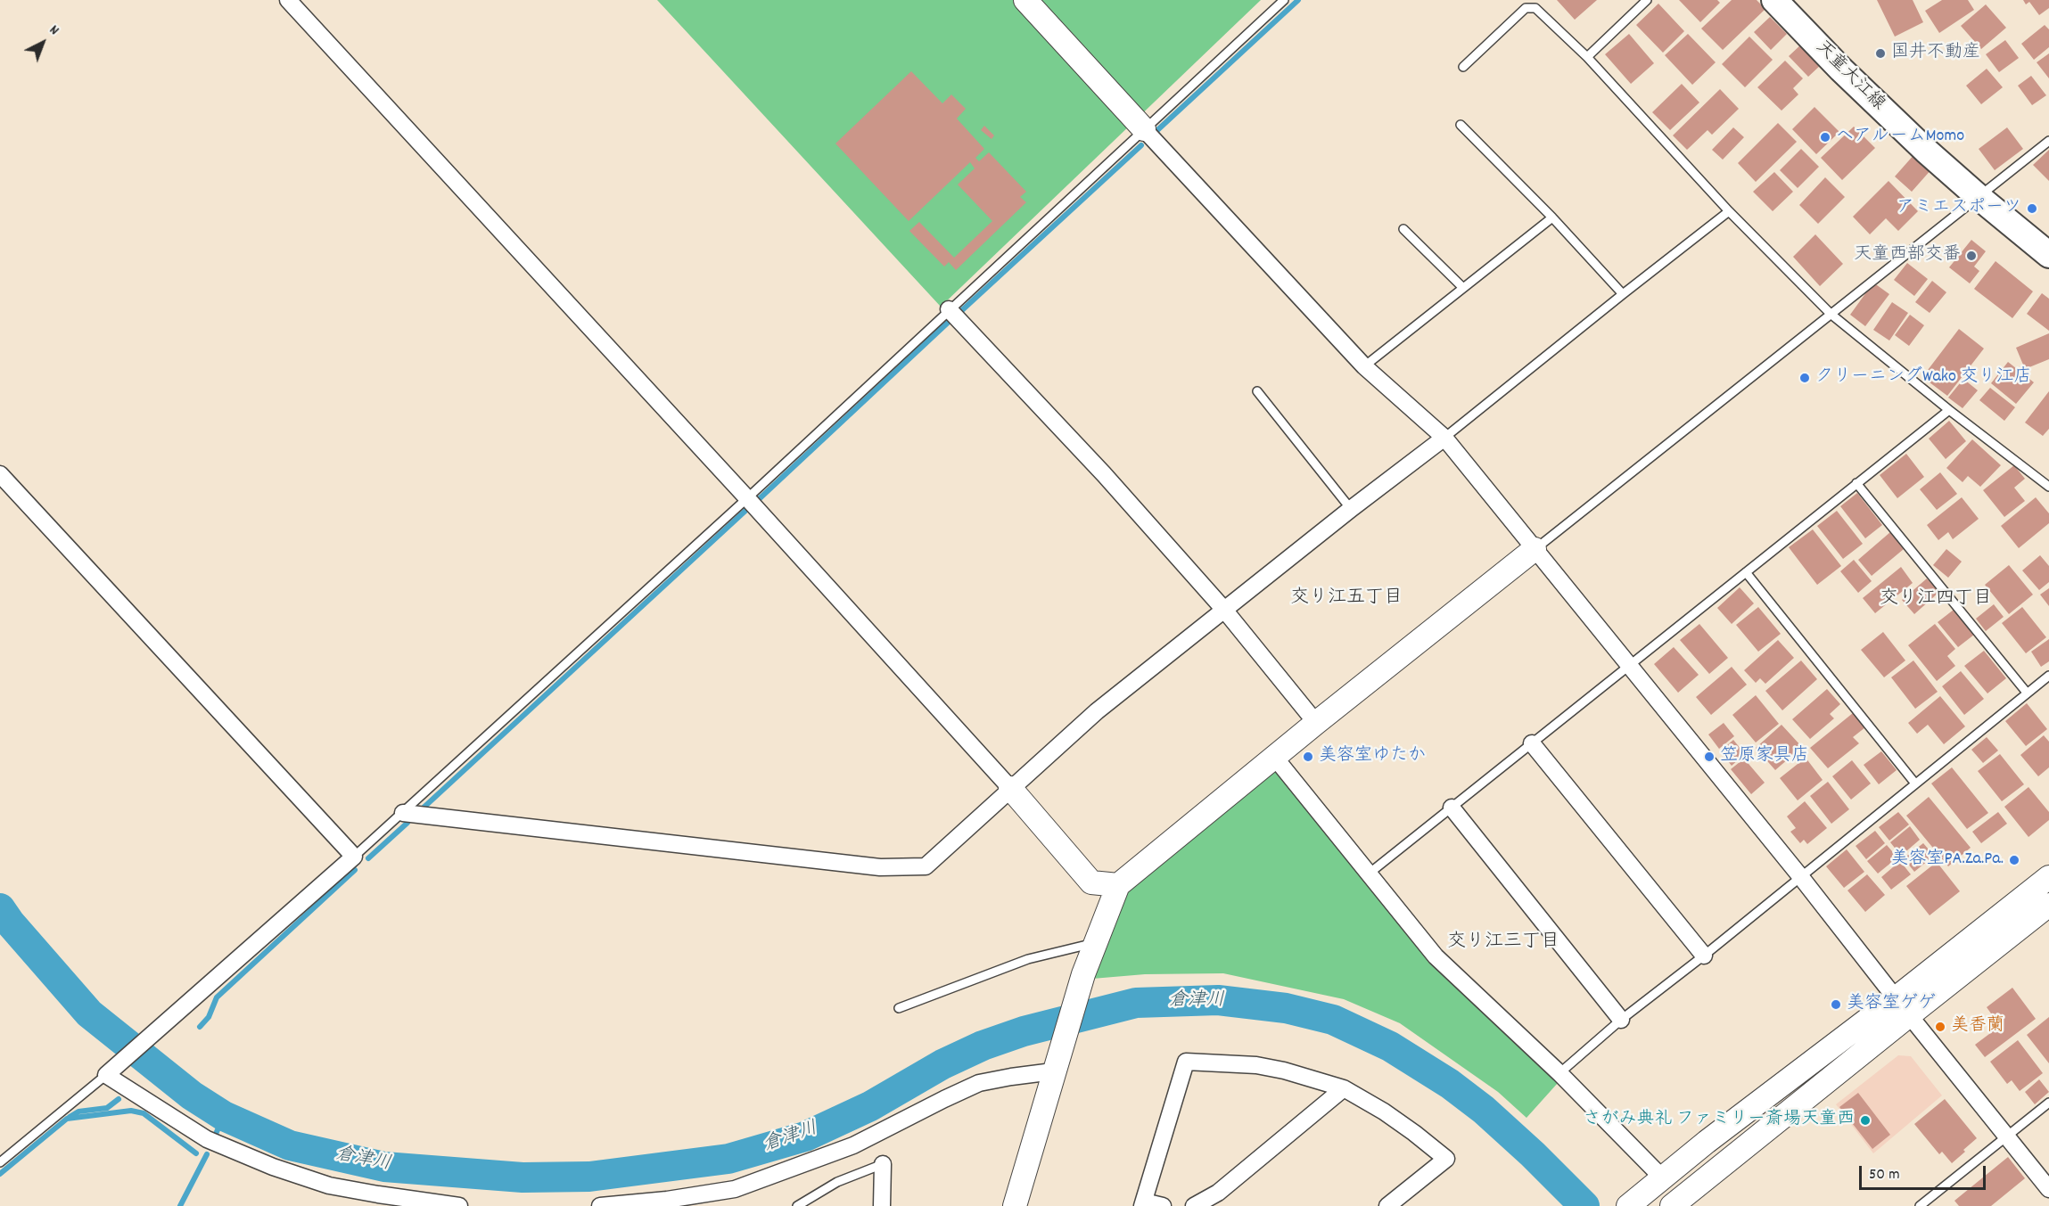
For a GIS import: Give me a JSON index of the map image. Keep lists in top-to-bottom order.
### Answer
{
  "streets": {
    "main road": ["天童大江線"]
  },
  "districts": ["交り江五丁目", "交り江四丁目", "交り江三丁目"],
  "water": ["倉津川"],
  "places": [
    "国井不動産",
    "ヘアルームMomo",
    "アミエスポーツ",
    "天童西部交番",
    "クリーニングWako 交り江店",
    "美容室ゆたか",
    "笠原家具店",
    "美容室PA.Za.Pa.",
    "美容室ゲゲ",
    "美香蘭",
    "さがみ典礼 ファミリー斎場天童西"
  ],
  "scale_bar": "50 m",
  "north": "top right"
}
